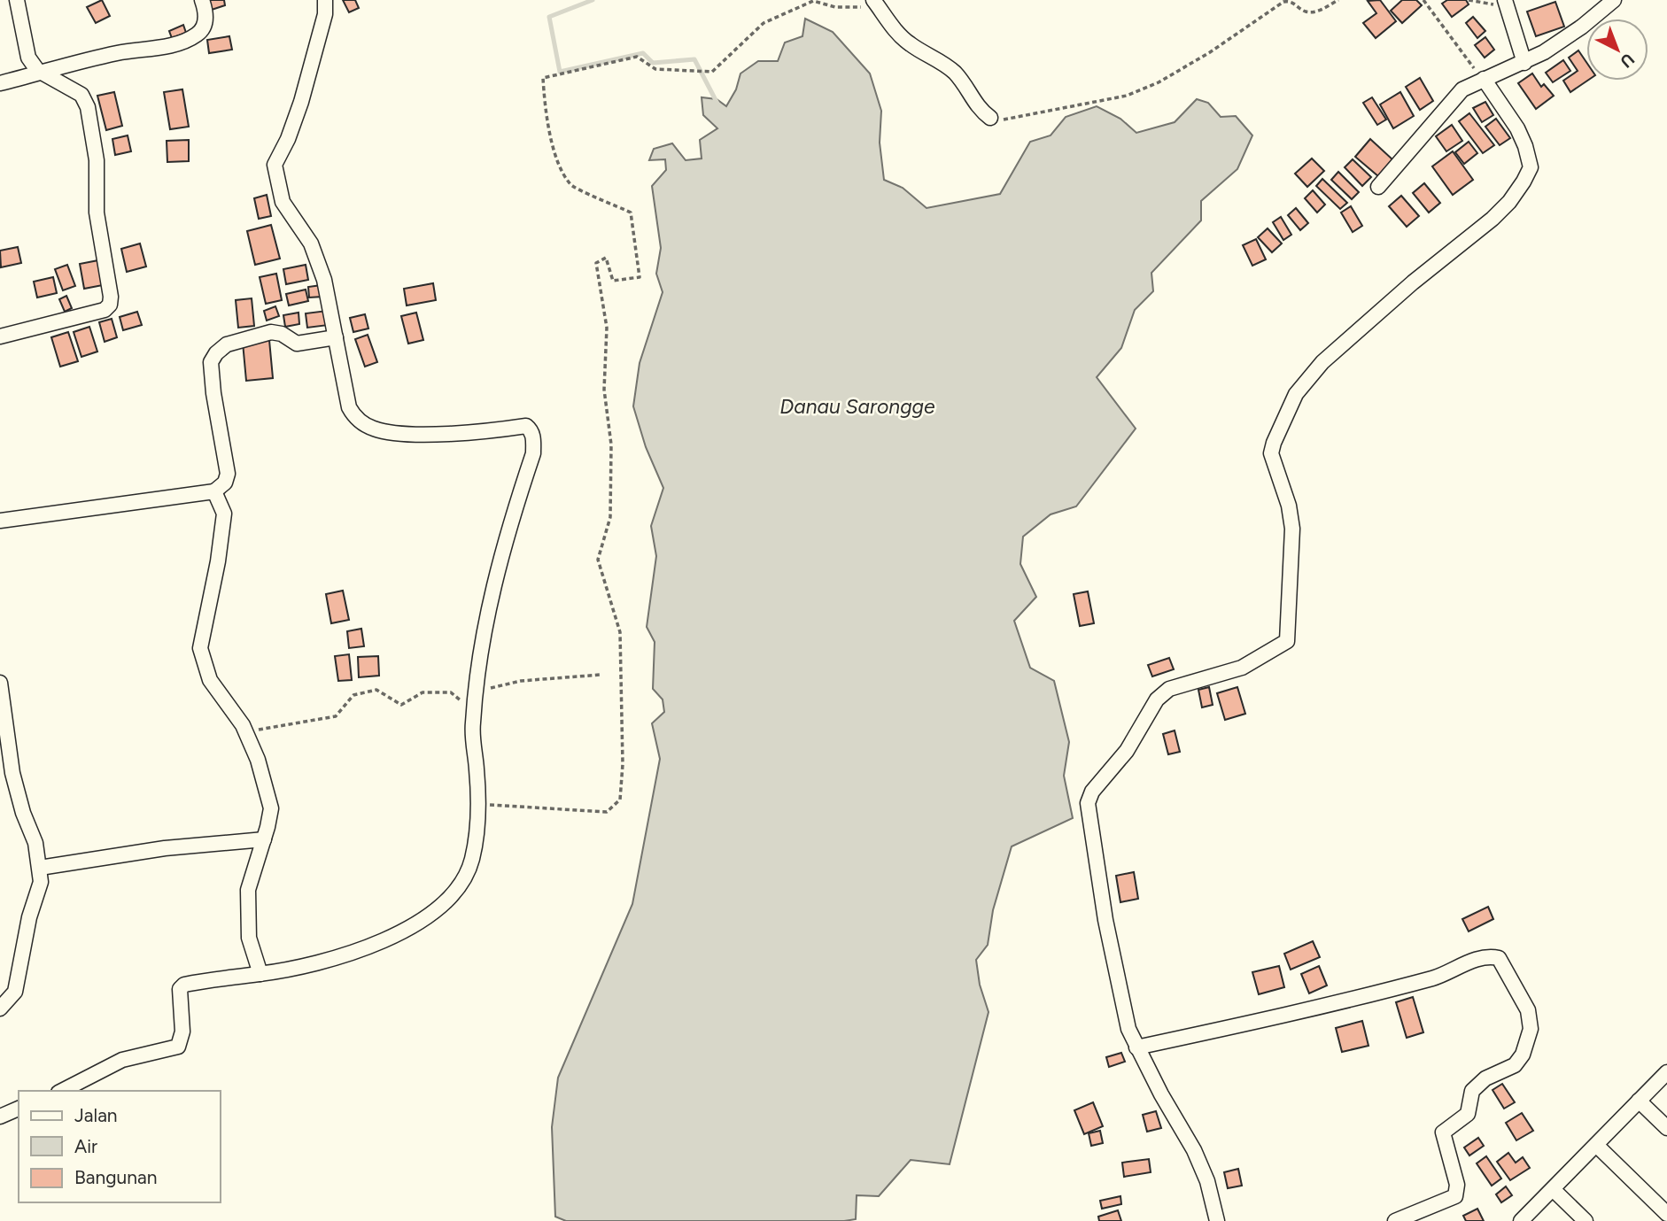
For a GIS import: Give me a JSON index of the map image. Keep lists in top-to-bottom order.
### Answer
{
  "water": ["Danau Sarongge"],
  "legend": ["Jalan", "Air", "Bangunan"],
  "north": "bottom right"
}
